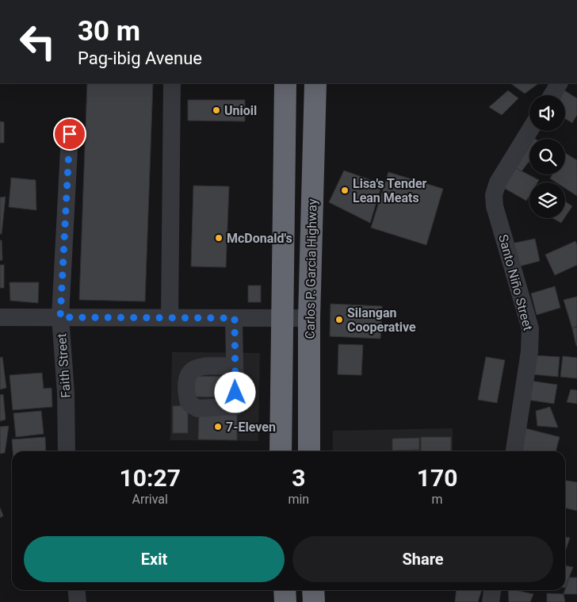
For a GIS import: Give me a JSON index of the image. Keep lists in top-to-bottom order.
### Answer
{
  "streets": {
    "highway": ["Carlos P. Garcia Highway"],
    "street": ["Santo Niño Street", "Faith Street"]
  },
  "places": [
    "Unioil",
    "Lisa's Tender Lean Meats",
    "McDonald's",
    "Silangan Cooperative",
    "7-Eleven"
  ],
  "page": {
    "turn": ["30 m", "Pag-ibig Avenue"],
    "eta": [
      "10:27",
      "Arrival",
      "3",
      "min",
      "170",
      "m"
    ],
    "buttons": ["Exit", "Share"]
  }
}
